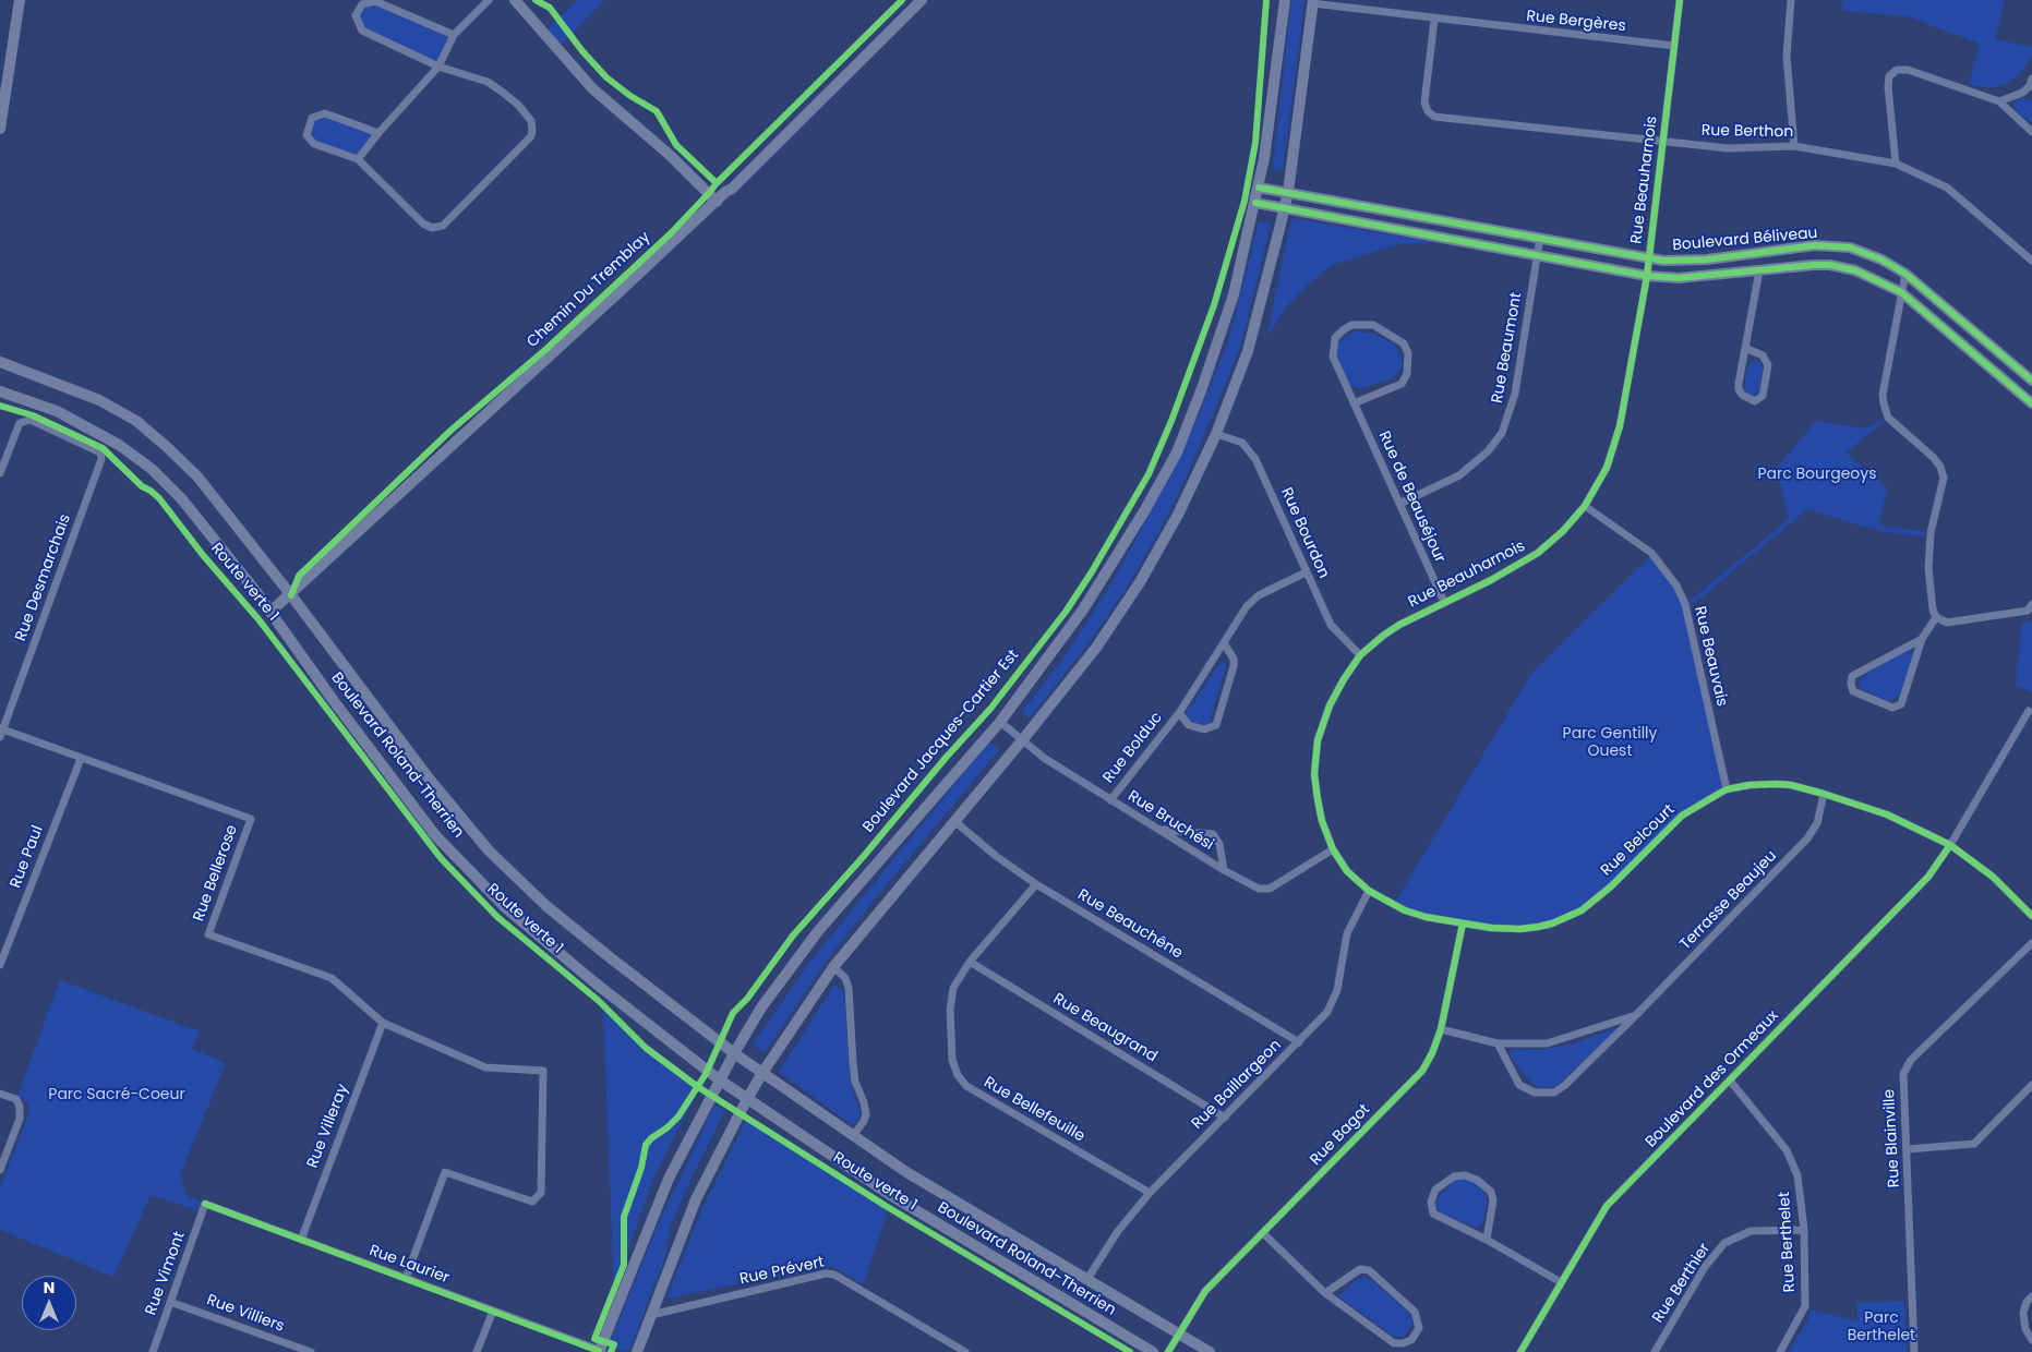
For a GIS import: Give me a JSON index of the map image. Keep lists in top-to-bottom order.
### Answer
{
  "streets": {
    "main road": [
      "Boulevard Béliveau",
      "Chemin Du Tremblay",
      "Boulevard Jacques-Cartier Est",
      "Boulevard Roland-Therrien"
    ],
    "street": [
      "Rue Bergères",
      "Rue Berthon",
      "Rue Beauharnois",
      "Rue Beaumont",
      "Rue de Beauséjour",
      "Rue Bourdon",
      "Rue Desmarchais",
      "Rue Beauvais",
      "Rue Bolduc",
      "Rue Bruchési",
      "Rue Belcourt",
      "Rue Paul",
      "Rue Bellerose",
      "Terrasse Beaujeu",
      "Rue Beauchêne",
      "Rue Beaugrand",
      "Boulevard des Ormeaux",
      "Rue Baillargeon",
      "Rue Bellefeuille",
      "Rue Villeray",
      "Rue Bagot",
      "Rue Blainville",
      "Rue Berthelet",
      "Rue Laurier",
      "Rue Prévert",
      "Rue Vimont",
      "Rue Berthier",
      "Rue Villiers"
    ],
    "cycle path": ["Route verte 1"]
  },
  "crossings": [
    ["Rue Bergères", "Rue Berthon"],
    ["Rue Bergères", "Rue Beauharnois"],
    ["Rue Berthon", "Rue Beauharnois"],
    ["Rue Beauharnois", "Boulevard Béliveau"],
    ["Rue Beauharnois", "Rue de Beauséjour"],
    ["Rue Beauharnois", "Rue Bourdon"],
    ["Rue Beauharnois", "Rue Beauvais"],
    ["Rue Beauharnois", "Rue Bruchési"],
    ["Rue Beauharnois", "Rue Belcourt"],
    ["Rue Beauharnois", "Rue Baillargeon"],
    ["Boulevard Béliveau", "Rue Beaumont"],
    ["Boulevard Béliveau", "Boulevard Jacques-Cartier Est"],
    ["Chemin Du Tremblay", "Boulevard Roland-Therrien"],
    ["Rue Beaumont", "Rue de Beauséjour"],
    ["Rue Bourdon", "Rue Bolduc"],
    ["Rue Desmarchais", "Rue Bellerose"],
    ["Rue Beauvais", "Rue Belcourt"],
    ["Boulevard Jacques-Cartier Est", "Boulevard Roland-Therrien"],
    ["Boulevard Jacques-Cartier Est", "Rue Bruchési"],
    ["Boulevard Jacques-Cartier Est", "Rue Laurier"],
    ["Rue Bolduc", "Rue Bruchési"],
    ["Boulevard Roland-Therrien", "Rue Baillargeon"],
    ["Boulevard Roland-Therrien", "Rue Bagot"],
    ["Rue Belcourt", "Terrasse Beaujeu"],
    ["Rue Belcourt", "Boulevard des Ormeaux"],
    ["Rue Belcourt", "Rue Baillargeon"],
    ["Rue Belcourt", "Rue Bagot"],
    ["Rue Paul", "Rue Bellerose"],
    ["Rue Bellerose", "Rue Villeray"],
    ["Rue Bellerose", "Rue Laurier"],
    ["Terrasse Beaujeu", "Rue Bagot"],
    ["Rue Beauchêne", "Rue Baillargeon"],
    ["Rue Beauchêne", "Rue Bellefeuille"],
    ["Rue Beaugrand", "Rue Baillargeon"],
    ["Rue Beaugrand", "Rue Bellefeuille"],
    ["Boulevard des Ormeaux", "Rue Berthelet"],
    ["Rue Baillargeon", "Rue Bellefeuille"],
    ["Rue Villeray", "Rue Laurier"],
    ["Rue Berthelet", "Rue Berthier"],
    ["Rue Laurier", "Rue Vimont"],
    ["Rue Vimont", "Rue Villiers"]
  ],
  "parks": [
    "Parc Bourgeoys",
    "Parc Gentilly Ouest",
    "Parc Sacré-Coeur",
    "Parc Berthelet"
  ],
  "north": "top"
}
